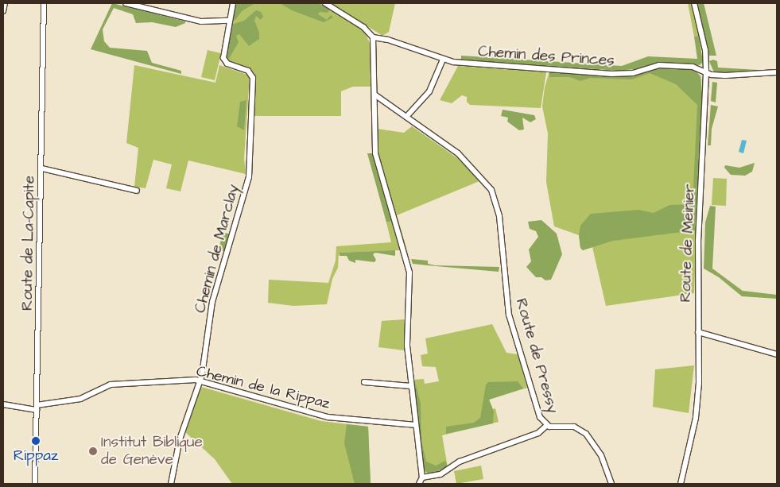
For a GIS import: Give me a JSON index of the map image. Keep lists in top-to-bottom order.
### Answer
{
  "streets": {
    "street": [
      "Chemin des Princes",
      "Route de La-Capite",
      "Route de Meinier",
      "Chemin de Marclay",
      "Route de Pressy",
      "Chemin de la Rippaz"
    ]
  },
  "crossings": [
    ["Chemin des Princes", "Route de Meinier"],
    ["Route de La-Capite", "Chemin de la Rippaz"],
    ["Chemin de Marclay", "Chemin de la Rippaz"]
  ],
  "places": ["Rippaz", "Institut Biblique de Genève"]
}
